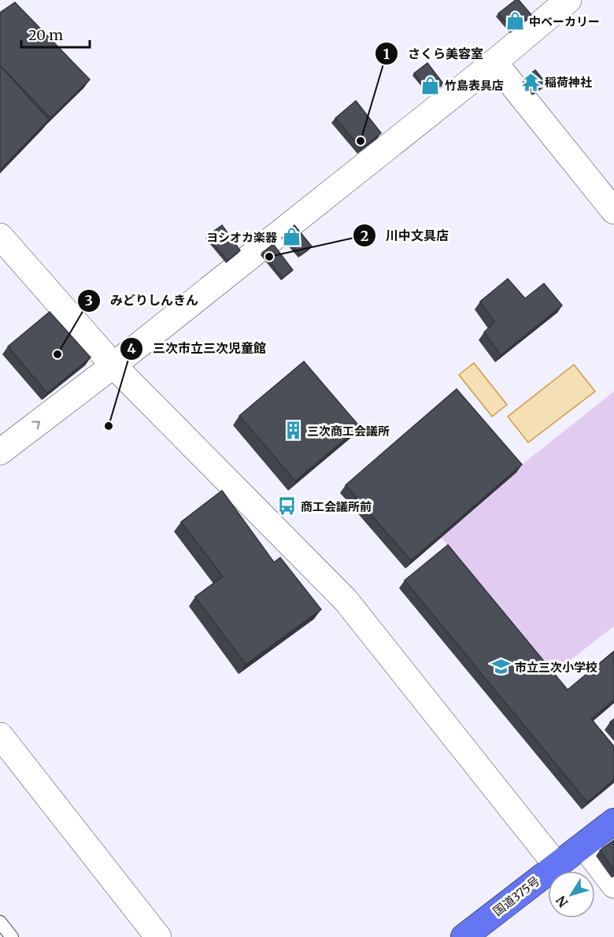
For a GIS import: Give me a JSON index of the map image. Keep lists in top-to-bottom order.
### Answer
{
  "streets": {
    "highway": ["国道375号"]
  },
  "places": {
    "shop": ["中ベーカリー", "竹島表具店", "ヨシオカ楽器"],
    "temple": ["稲荷神社"],
    "other": [
      "さくら美容室",
      "川中文具店",
      "みどりしんきん",
      "三次市立三次児童館"
    ],
    "building": ["三次商工会議所"],
    "bus stop": ["商工会議所前"],
    "school or university": ["市立三次小学校"]
  },
  "scale_bar": "20 m",
  "north": "bottom left"
}
